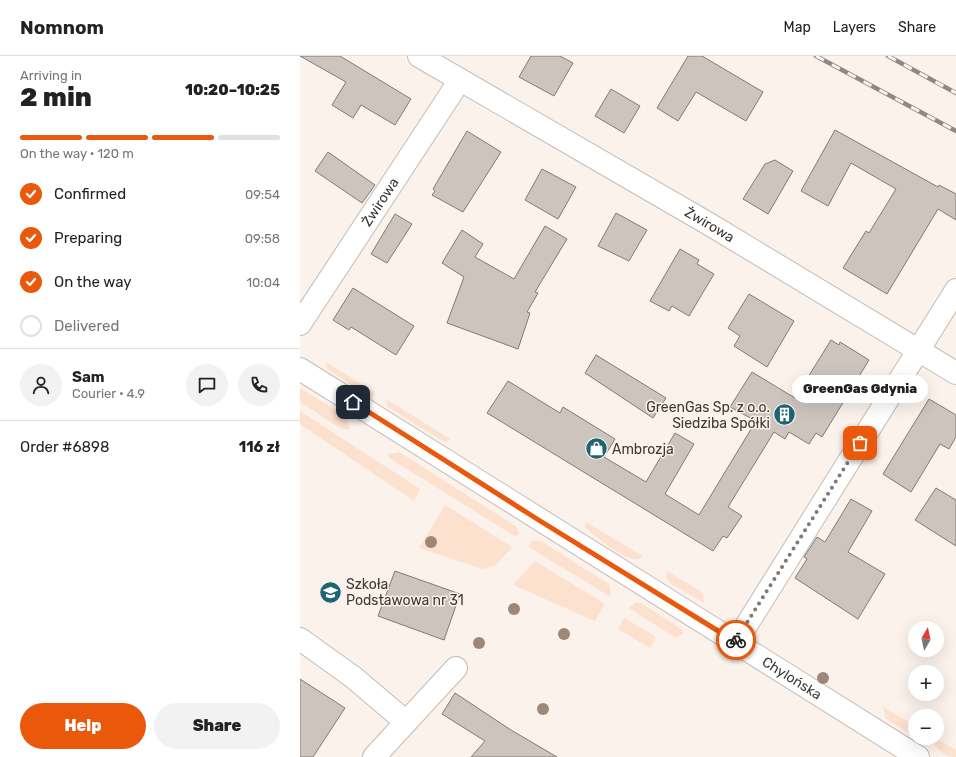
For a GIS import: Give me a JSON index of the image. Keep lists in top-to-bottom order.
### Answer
{
  "streets": {
    "street": ["Żwirowa", "Chylońska"]
  },
  "places": {
    "building": ["GreenGas Sp. z o.o. Siedziba Spółki"],
    "other": ["GreenGas Gdynia"],
    "shop": ["Ambrozja"],
    "school or university": ["Szkoła Podstawowa nr 31"]
  },
  "north": "top",
  "page": {
    "header": "Nomnom",
    "nav": ["Map", "Layers", "Share"],
    "heading": ["2 min", "Arriving in", "10:20–10:25"],
    "panel": [
      "Sam",
      "Courier · 4.9",
      "Order #6898",
      "116 zł"
    ],
    "bar": "On the way · 120 m",
    "list": [
      ["Confirmed", "09:54"],
      ["Preparing", "09:58"],
      ["On the way", "10:04"],
      "Delivered"
    ],
    "bubble": "GreenGas Gdynia",
    "map_buttons": ["+", "−"],
    "buttons": ["Help", "Share"]
  }
}
